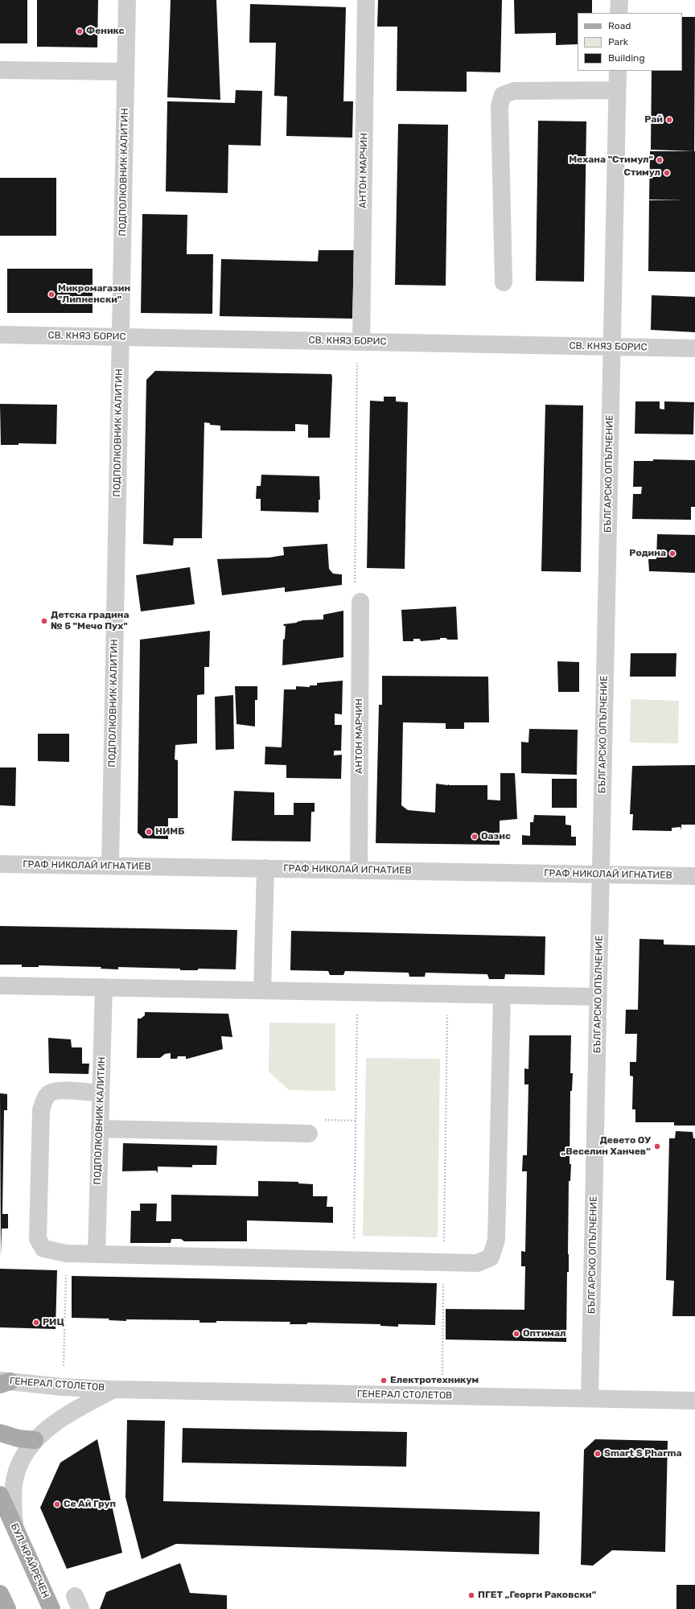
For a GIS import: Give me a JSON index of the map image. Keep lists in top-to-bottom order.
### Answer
{
  "streets": {
    "main road": ["БУЛ. КРАЙРЕЧЕН"],
    "street": [
      "АНТОН МАРЧИН",
      "ПОДПОЛКОВНИК КАЛИТИН",
      "СВ. КНЯЗ БОРИС",
      "БЪЛГАРСКО ОПЪЛЧЕНИЕ",
      "ГРАФ НИКОЛАЙ ИГНАТИЕВ",
      "ГЕНЕРАЛ СТОЛЕТОВ"
    ]
  },
  "crossings": [
    ["АНТОН МАРЧИН", "СВ. КНЯЗ БОРИС"],
    ["АНТОН МАРЧИН", "ГРАФ НИКОЛАЙ ИГНАТИЕВ"],
    ["ПОДПОЛКОВНИК КАЛИТИН", "СВ. КНЯЗ БОРИС"],
    ["ПОДПОЛКОВНИК КАЛИТИН", "ГРАФ НИКОЛАЙ ИГНАТИЕВ"],
    ["СВ. КНЯЗ БОРИС", "БЪЛГАРСКО ОПЪЛЧЕНИЕ"],
    ["БЪЛГАРСКО ОПЪЛЧЕНИЕ", "ГРАФ НИКОЛАЙ ИГНАТИЕВ"],
    ["БЪЛГАРСКО ОПЪЛЧЕНИЕ", "ГЕНЕРАЛ СТОЛЕТОВ"],
    ["ГЕНЕРАЛ СТОЛЕТОВ", "БУЛ. КРАЙРЕЧЕН"]
  ],
  "places": [
    "Феникс",
    "Рай",
    "Механа \"Стимул\"",
    "Стимул",
    "Микромагазин \"Липненски\"",
    "Родина",
    "Детска градина № 5 \"Мечо Пух\"",
    "НИМБ",
    "Оазис",
    "Девето ОУ „Веселин Ханчев“",
    "РИЦ",
    "Оптимал",
    "Електротехникум",
    "Smart S Pharma",
    "Се Ай Груп",
    "ПГЕТ „Георги Раковски“"
  ],
  "legend": ["Road", "Park", "Building"]
}
